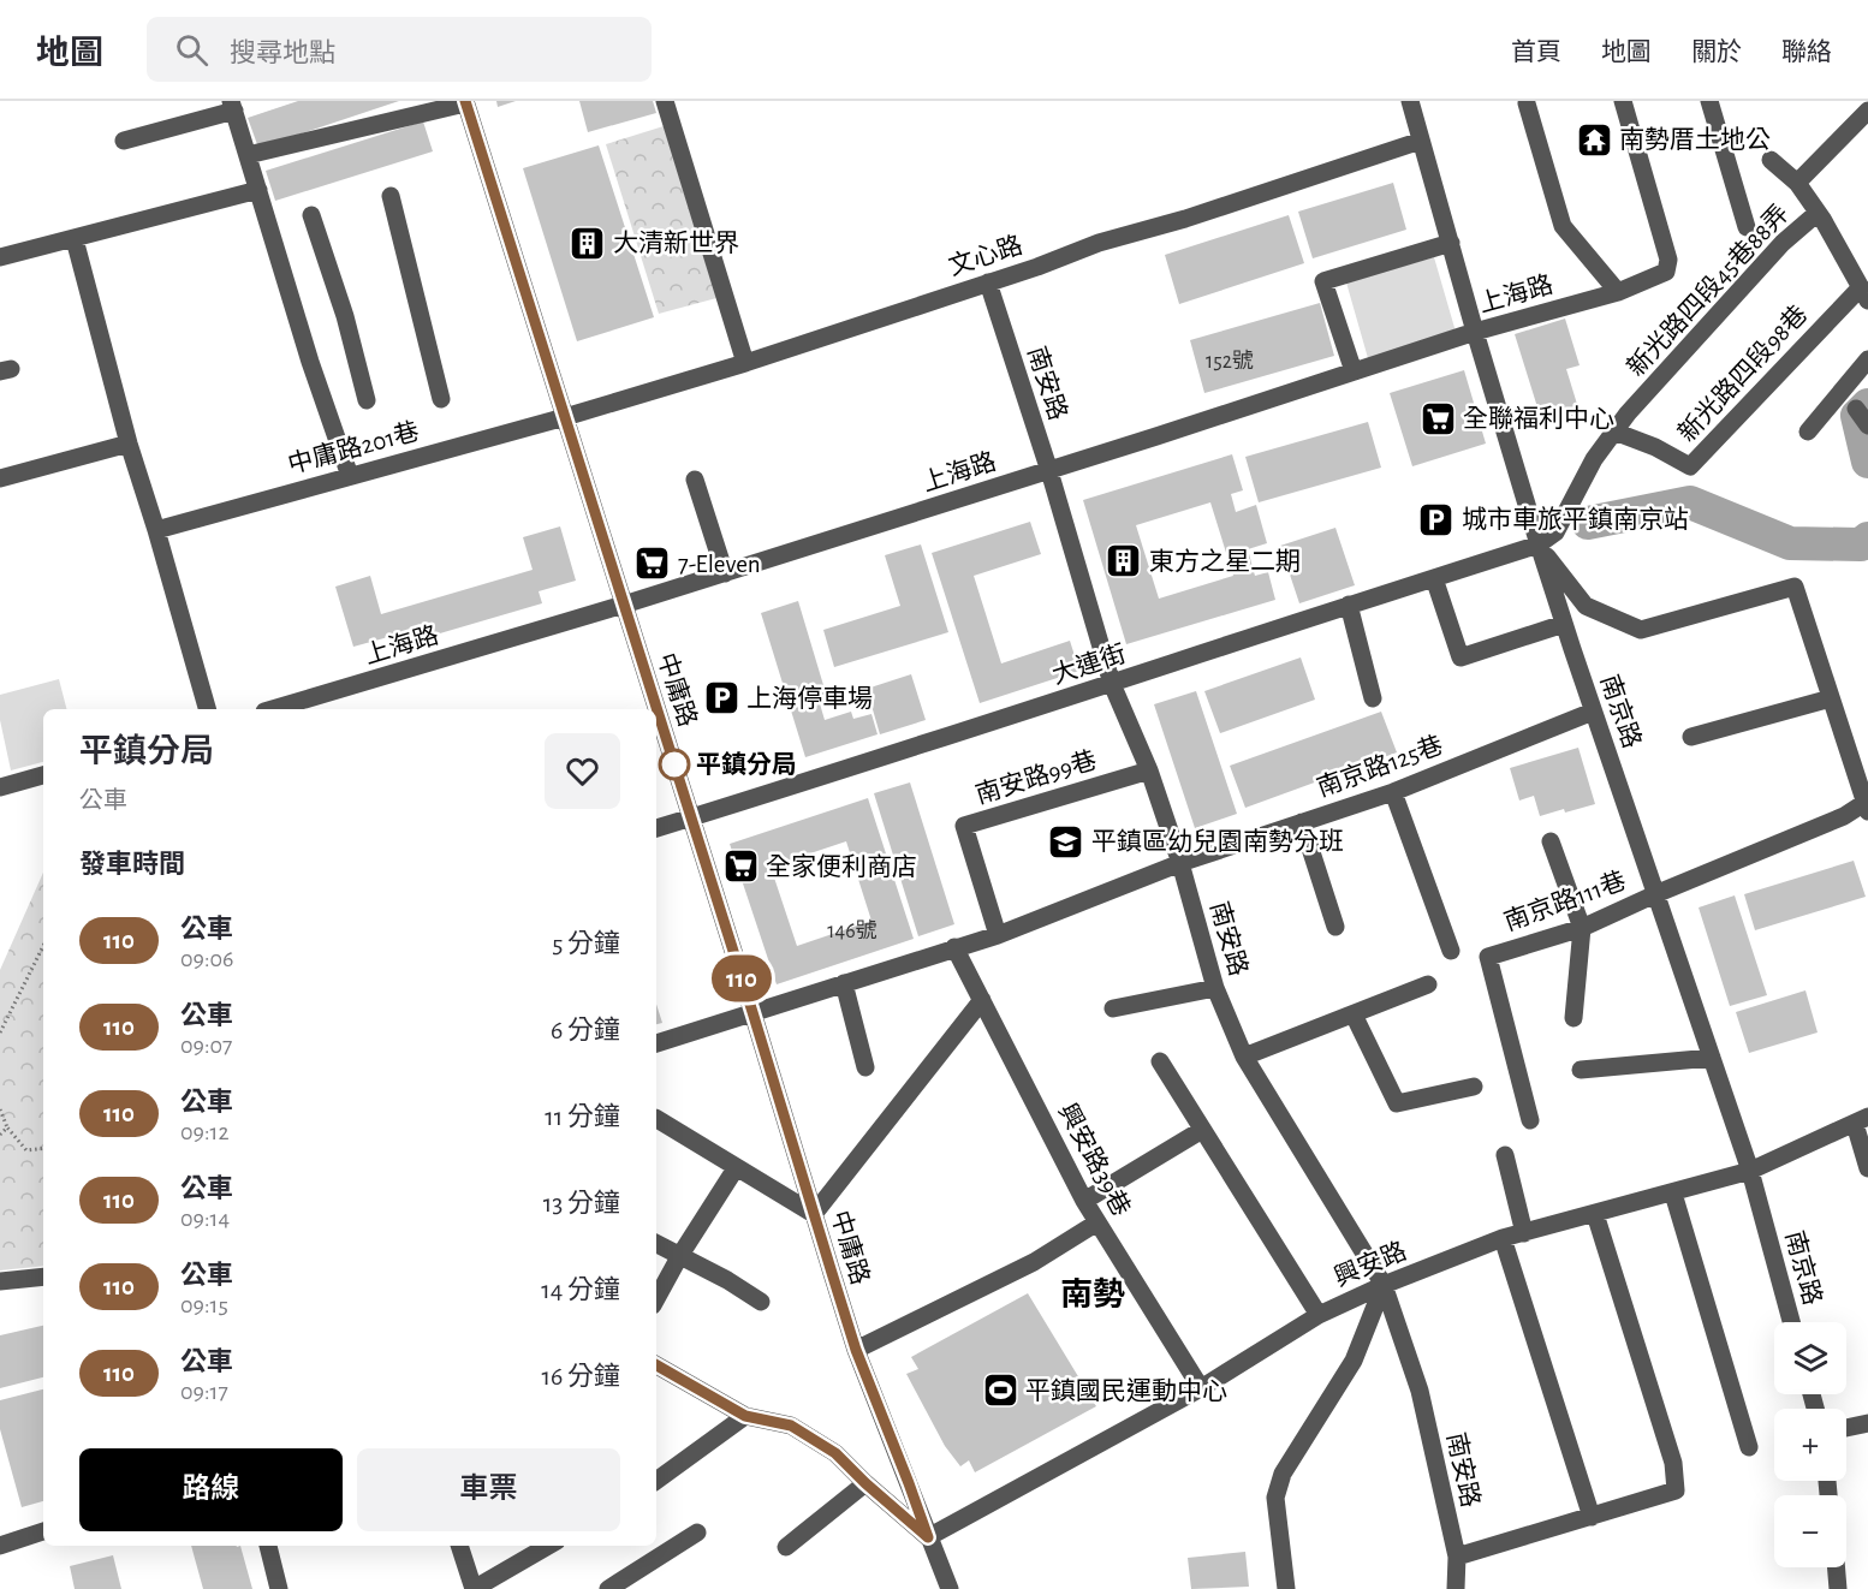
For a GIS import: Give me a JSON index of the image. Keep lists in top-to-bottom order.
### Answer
{
  "streets": {
    "street": [
      "文心路",
      "新光路四段45巷88弄",
      "上海路",
      "新光路四段98巷",
      "南安路",
      "中庸路201巷",
      "大連街",
      "中庸路",
      "南京路",
      "南京路125巷",
      "南安路99巷",
      "南京路111巷",
      "興安路39巷",
      "興安路"
    ]
  },
  "crossings": [
    ["文心路", "南安路"],
    ["文心路", "中庸路201巷"],
    ["文心路", "中庸路"],
    ["文心路", "南京路"],
    ["新光路四段45巷88弄", "新光路四段98巷"],
    ["新光路四段45巷88弄", "大連街"],
    ["新光路四段45巷88弄", "南京路"],
    ["上海路", "南安路"],
    ["上海路", "中庸路"],
    ["上海路", "南京路"],
    ["南安路", "大連街"],
    ["南安路", "南京路125巷"],
    ["南安路", "南安路99巷"],
    ["南安路", "興安路"],
    ["中庸路201巷", "中庸路"],
    ["大連街", "中庸路"],
    ["大連街", "南京路"],
    ["中庸路", "南京路125巷"],
    ["中庸路", "興安路"],
    ["南京路", "南京路125巷"],
    ["南京路", "南京路111巷"],
    ["南京路", "興安路"],
    ["南京路125巷", "南安路99巷"],
    ["南京路125巷", "興安路39巷"],
    ["興安路39巷", "興安路"]
  ],
  "districts": ["南勢"],
  "places": {
    "temple": ["南勢厝土地公"],
    "building": ["大清新世界", "東方之星二期"],
    "supermarket": ["全聯福利中心", "7-Eleven", "全家便利商店"],
    "parking": ["城市車旅平鎮南京站", "上海停車場"],
    "other": ["平鎮分局"],
    "school or university": ["平鎮區幼兒園南勢分班"],
    "sports": ["平鎮國民運動中心"]
  },
  "lines": ["bus line 110"],
  "house_numbers": ["152號", "146號"],
  "page": {
    "header": "地圖",
    "search": "搜尋地點",
    "nav": [
      "首頁",
      "地圖",
      "關於",
      "聯絡"
    ],
    "on_map": "110",
    "heading": [
      ["平鎮分局", "公車"],
      "發車時間"
    ],
    "list": [
      {
        "mark": "110",
        "name": "公車",
        "note": "09:06",
        "value": "5 分鐘"
      },
      {
        "mark": "110",
        "name": "公車",
        "note": "09:07",
        "value": "6 分鐘"
      },
      {
        "mark": "110",
        "name": "公車",
        "note": "09:12",
        "value": "11 分鐘"
      },
      {
        "mark": "110",
        "name": "公車",
        "note": "09:14",
        "value": "13 分鐘"
      },
      {
        "mark": "110",
        "name": "公車",
        "note": "09:15",
        "value": "14 分鐘"
      },
      {
        "mark": "110",
        "name": "公車",
        "note": "09:17",
        "value": "16 分鐘"
      }
    ],
    "map_buttons": ["+", "−"],
    "buttons": ["路線", "車票"]
  }
}
